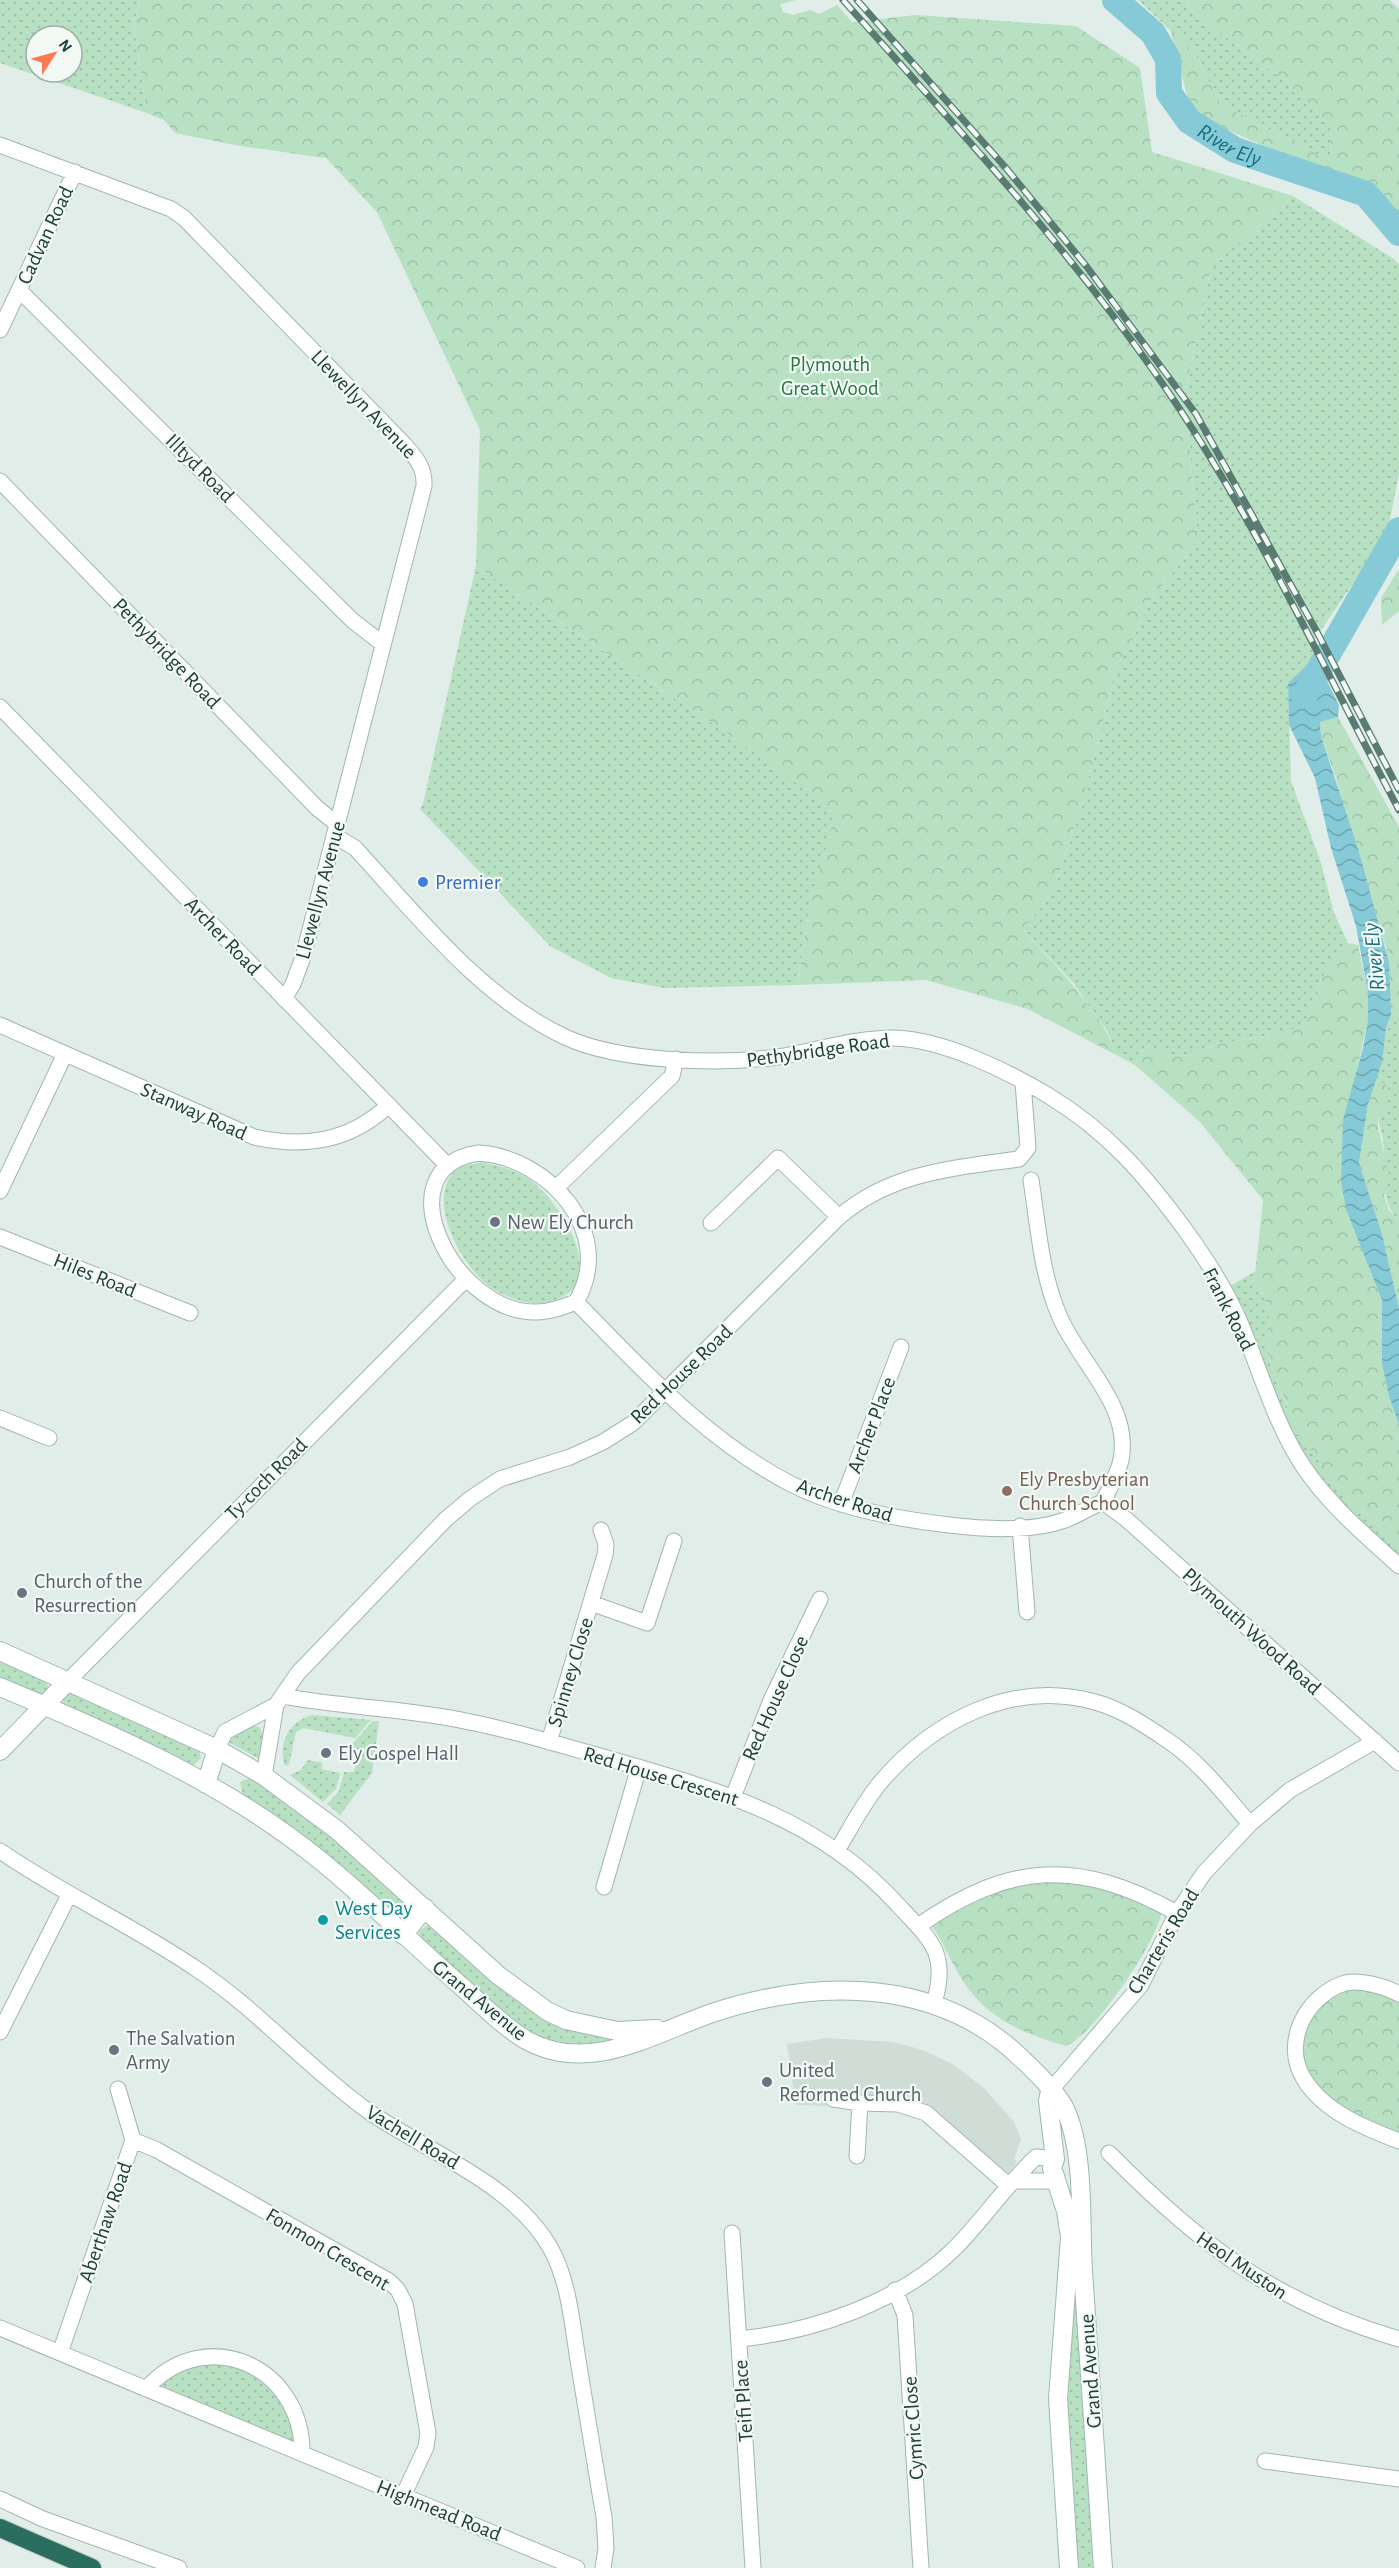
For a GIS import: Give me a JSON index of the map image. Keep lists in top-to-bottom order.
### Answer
{
  "streets": {
    "street": [
      "Cadvan Road",
      "Llewellyn Avenue",
      "Illtyd Road",
      "Pethybridge Road",
      "Archer Road",
      "Stanway Road",
      "Hiles Road",
      "Frank Road",
      "Red House Road",
      "Archer Place",
      "Ty-coch Road",
      "Plymouth Wood Road",
      "Spinney Close",
      "Red House Close",
      "Red House Crescent",
      "Charteris Road",
      "Grand Avenue",
      "Vachell Road",
      "Aberthaw Road",
      "Fonmon Crescent",
      "Heol Muston",
      "Teifi Place",
      "Cymric Close",
      "Highmead Road"
    ]
  },
  "crossings": [
    ["Cadvan Road", "Llewellyn Avenue"],
    ["Cadvan Road", "Illtyd Road"],
    ["Llewellyn Avenue", "Illtyd Road"],
    ["Llewellyn Avenue", "Pethybridge Road"],
    ["Llewellyn Avenue", "Archer Road"],
    ["Pethybridge Road", "Frank Road"],
    ["Pethybridge Road", "Red House Road"],
    ["Archer Road", "Stanway Road"],
    ["Archer Road", "Red House Road"],
    ["Archer Road", "Archer Place"],
    ["Archer Road", "Ty-coch Road"],
    ["Archer Road", "Plymouth Wood Road"],
    ["Frank Road", "Red House Road"],
    ["Red House Road", "Red House Crescent"],
    ["Red House Road", "Grand Avenue"],
    ["Ty-coch Road", "Grand Avenue"],
    ["Plymouth Wood Road", "Charteris Road"],
    ["Spinney Close", "Red House Crescent"],
    ["Red House Close", "Red House Crescent"],
    ["Red House Crescent", "Grand Avenue"],
    ["Charteris Road", "Grand Avenue"],
    ["Aberthaw Road", "Fonmon Crescent"],
    ["Aberthaw Road", "Highmead Road"],
    ["Fonmon Crescent", "Highmead Road"]
  ],
  "water": ["River Ely"],
  "parks": ["Plymouth Great Wood"],
  "places": [
    "Premier",
    "New Ely Church",
    "Ely Presbyterian Church School",
    "Church of the Resurrection",
    "Ely Gospel Hall",
    "West Day Services",
    "The Salvation Army",
    "United Reformed Church"
  ],
  "north": "top right"
}
